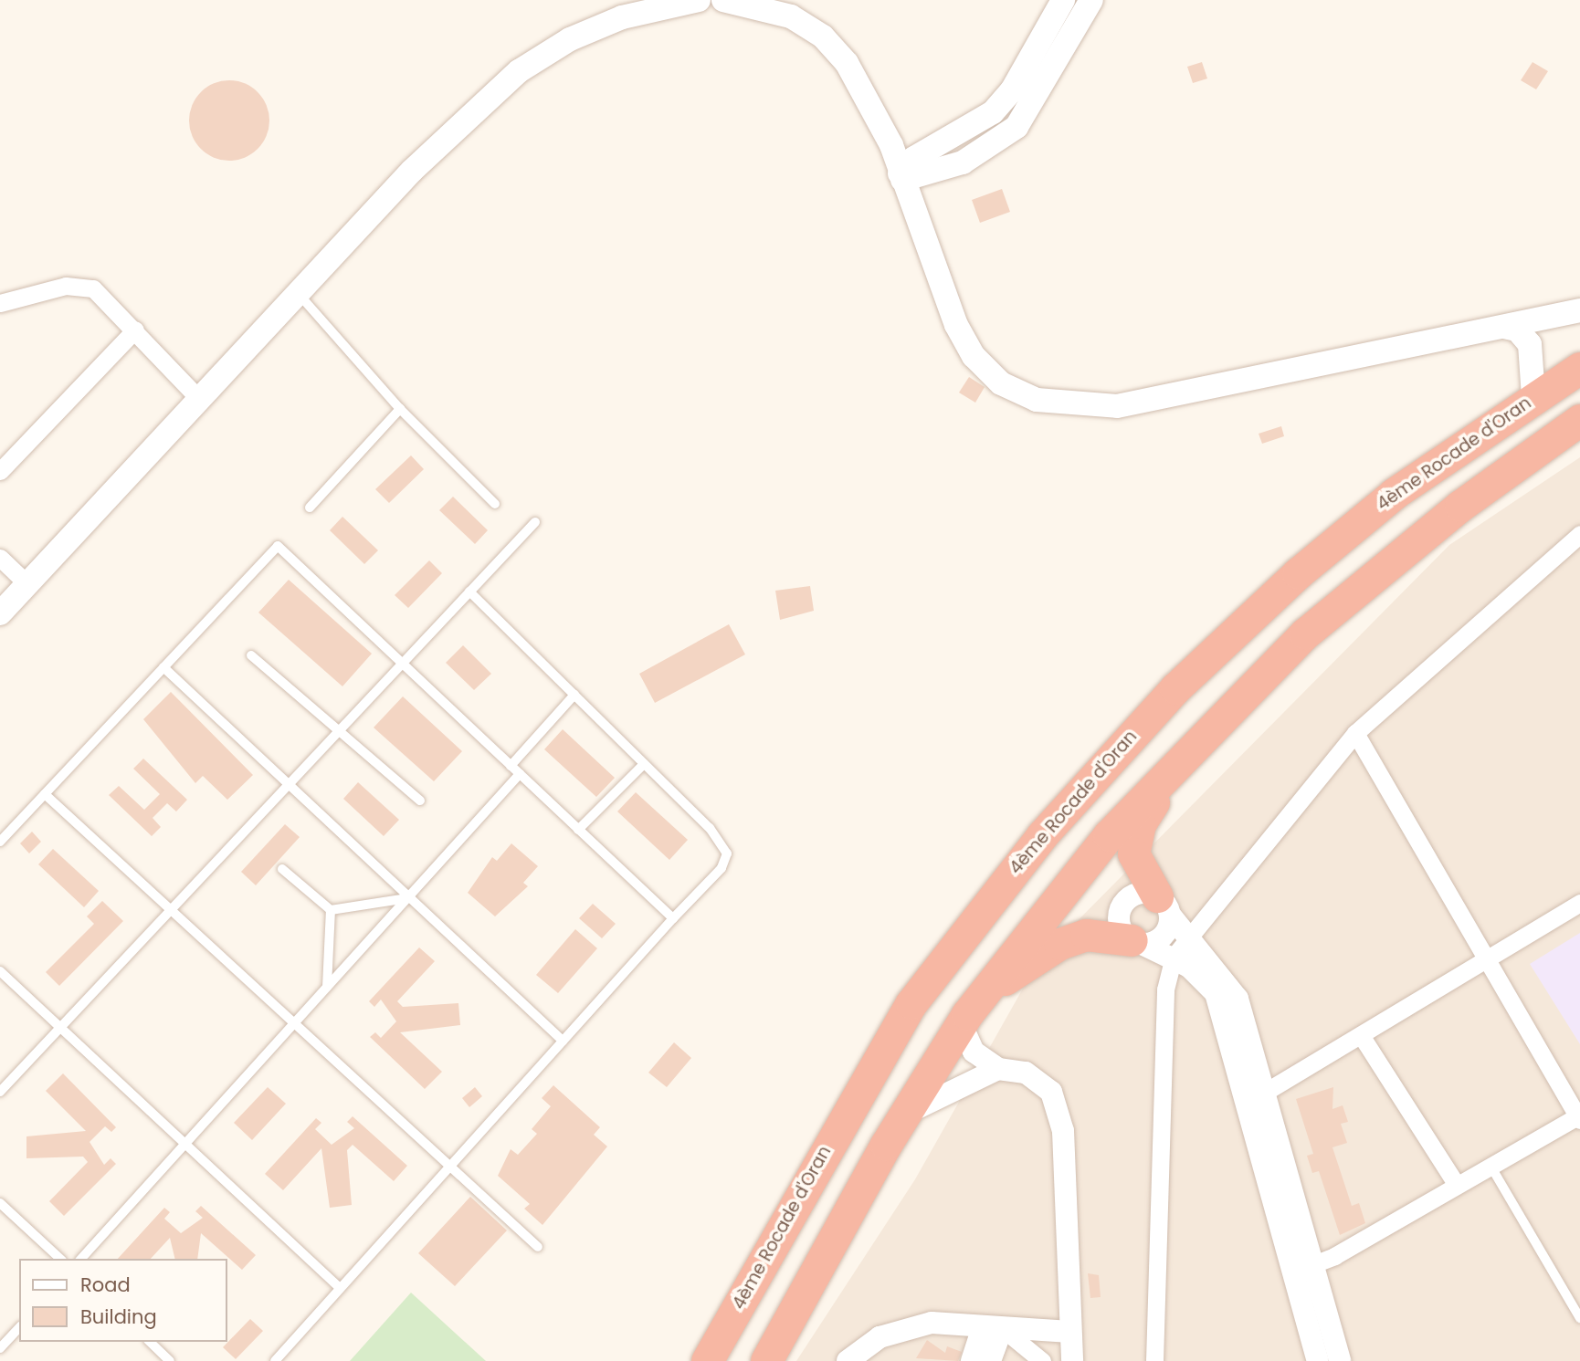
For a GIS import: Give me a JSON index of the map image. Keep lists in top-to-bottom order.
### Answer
{
  "streets": {
    "highway": ["4ème Rocade d'Oran"]
  },
  "legend": ["Road", "Building"]
}
